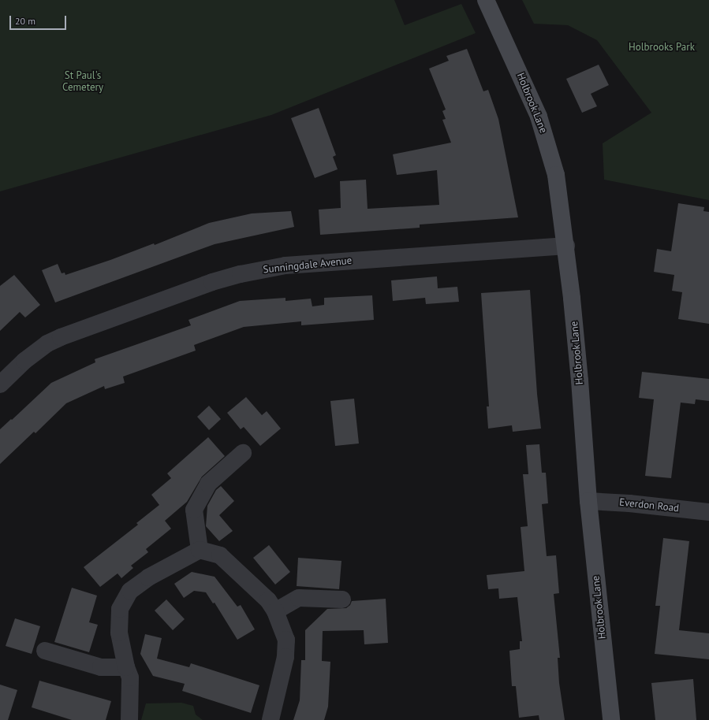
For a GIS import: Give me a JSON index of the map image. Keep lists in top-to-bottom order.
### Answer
{
  "streets": {
    "street": ["Holbrook Lane", "Sunningdale Avenue", "Everdon Road"]
  },
  "crossings": [
    ["Holbrook Lane", "Sunningdale Avenue"],
    ["Holbrook Lane", "Everdon Road"]
  ],
  "parks": ["Holbrooks Park", "St Paul's Cemetery"],
  "scale_bar": "20 m"
}
